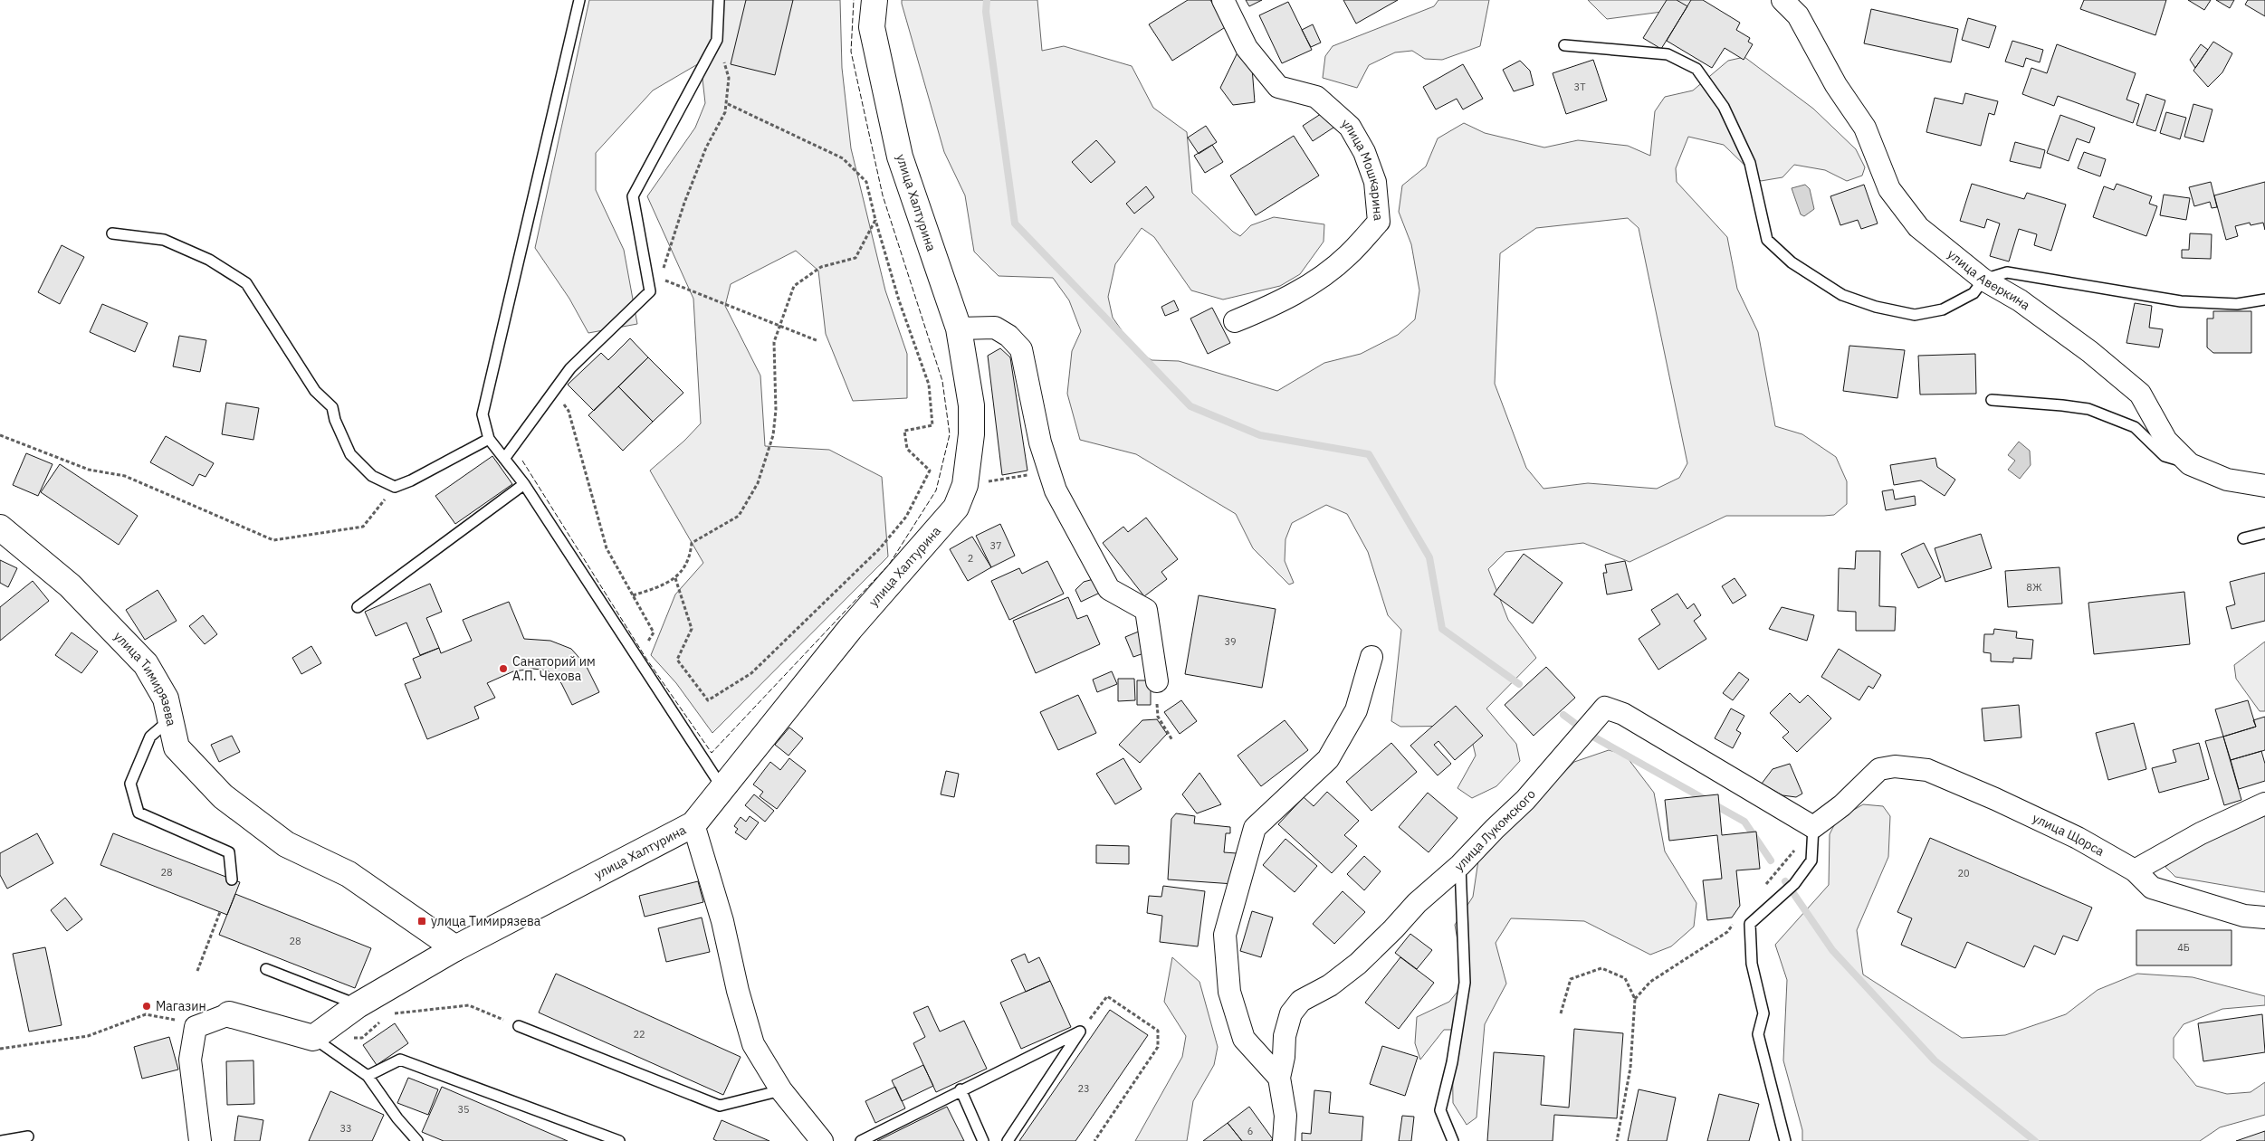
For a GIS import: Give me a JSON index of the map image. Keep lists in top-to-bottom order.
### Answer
{
  "streets": {
    "street": [
      "улица Мошкарина",
      "улица Халтурина",
      "улица Аверкина",
      "улица Тимирязева",
      "улица Лукомского",
      "улица Щорса"
    ]
  },
  "crossings": [
    ["улица Халтурина", "улица Тимирязева"],
    ["улица Лукомского", "улица Щорса"]
  ],
  "places": {
    "other": ["Санаторий им А.П. Чехова", "Магазин"],
    "transit": ["улица Тимирязева"]
  },
  "house_numbers": [
    "3Т",
    "37",
    "2",
    "8Ж",
    "39",
    "28",
    "20",
    "28",
    "4Б",
    "22",
    "23",
    "35",
    "33",
    "6"
  ]
}
